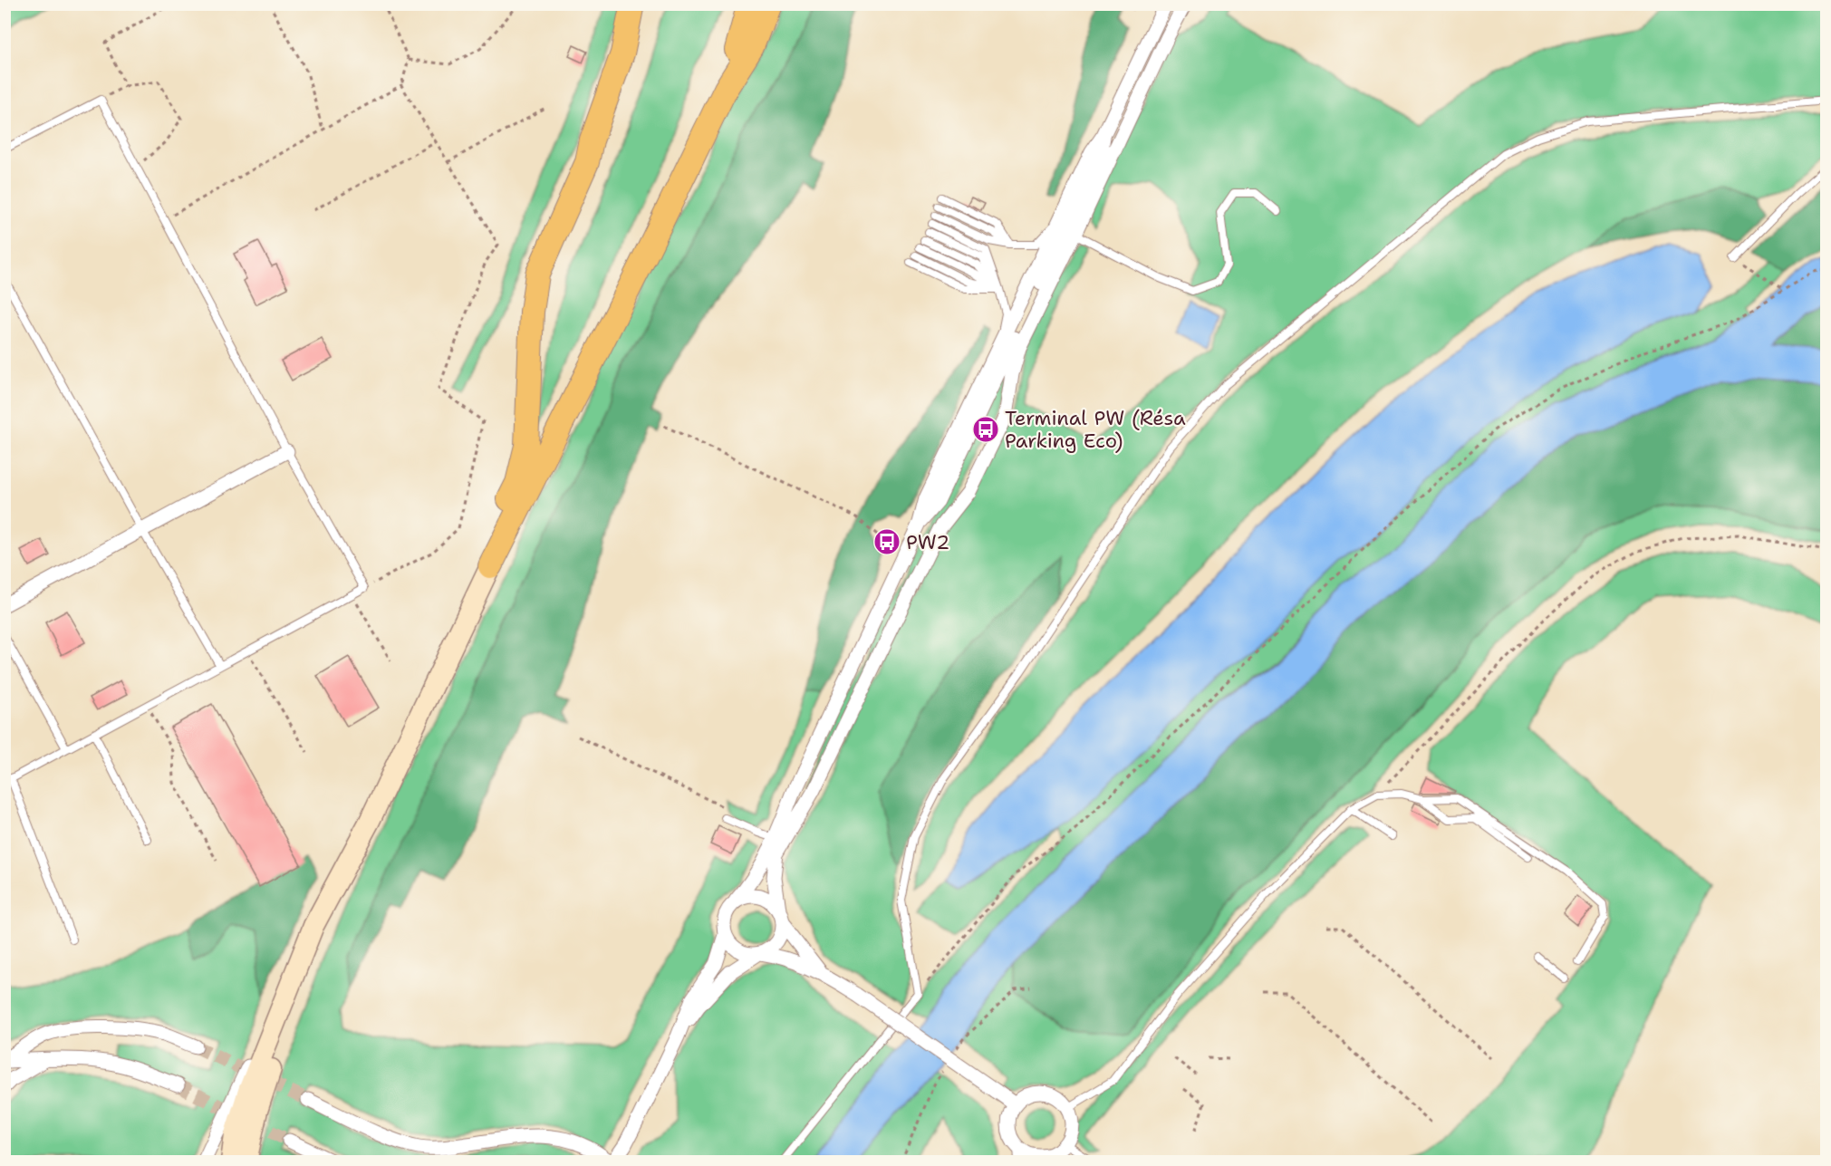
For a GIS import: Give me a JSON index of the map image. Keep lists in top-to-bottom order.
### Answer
{
  "places": {
    "bus stop": ["Terminal PW (Résa Parking Eco)", "PW2"]
  }
}
